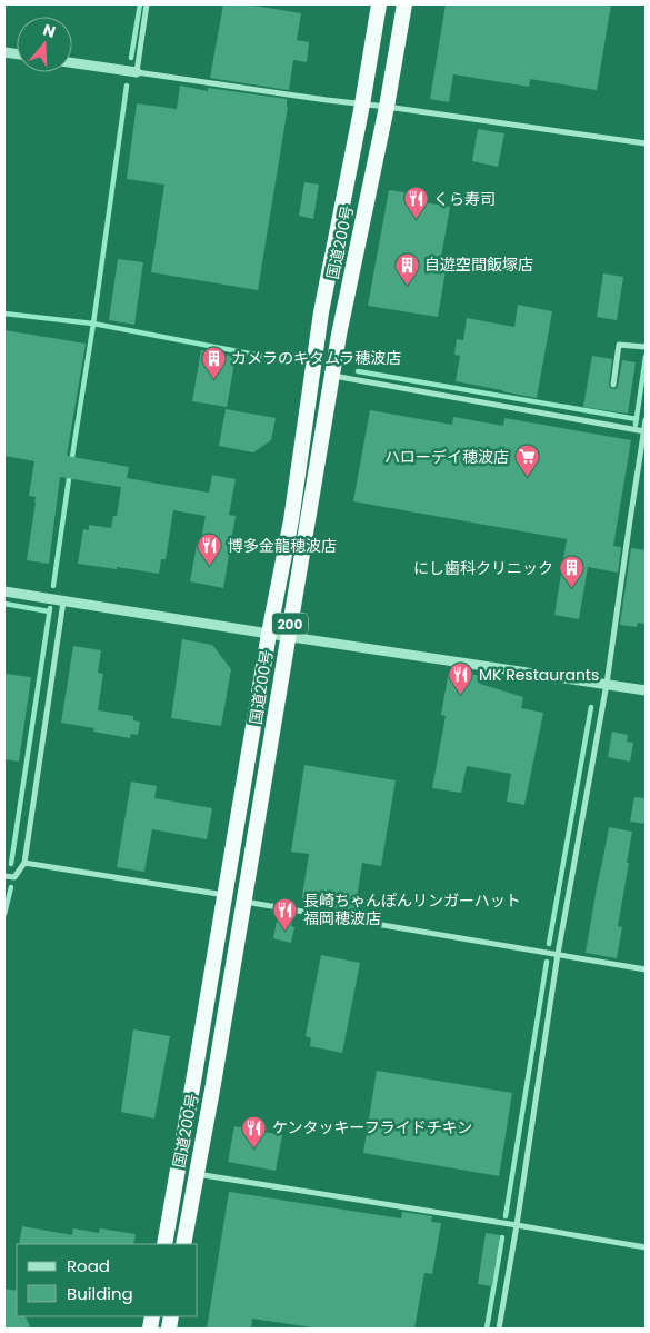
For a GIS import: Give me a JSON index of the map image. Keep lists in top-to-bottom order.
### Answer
{
  "streets": {
    "highway": ["国道200号", "200"]
  },
  "places": {
    "restaurant": [
      "くら寿司",
      "博多金龍穂波店",
      "MK Restaurants",
      "長崎ちゃんぽんリンガーハット 福岡穂波店",
      "ケンタッキーフライドチキン"
    ],
    "building": ["自遊空間飯塚店", "カメラのキタムラ穂波店", "にし歯科クリニック"],
    "supermarket": ["ハローデイ穂波店"]
  },
  "legend": ["Road", "Building"],
  "north": "top"
}
